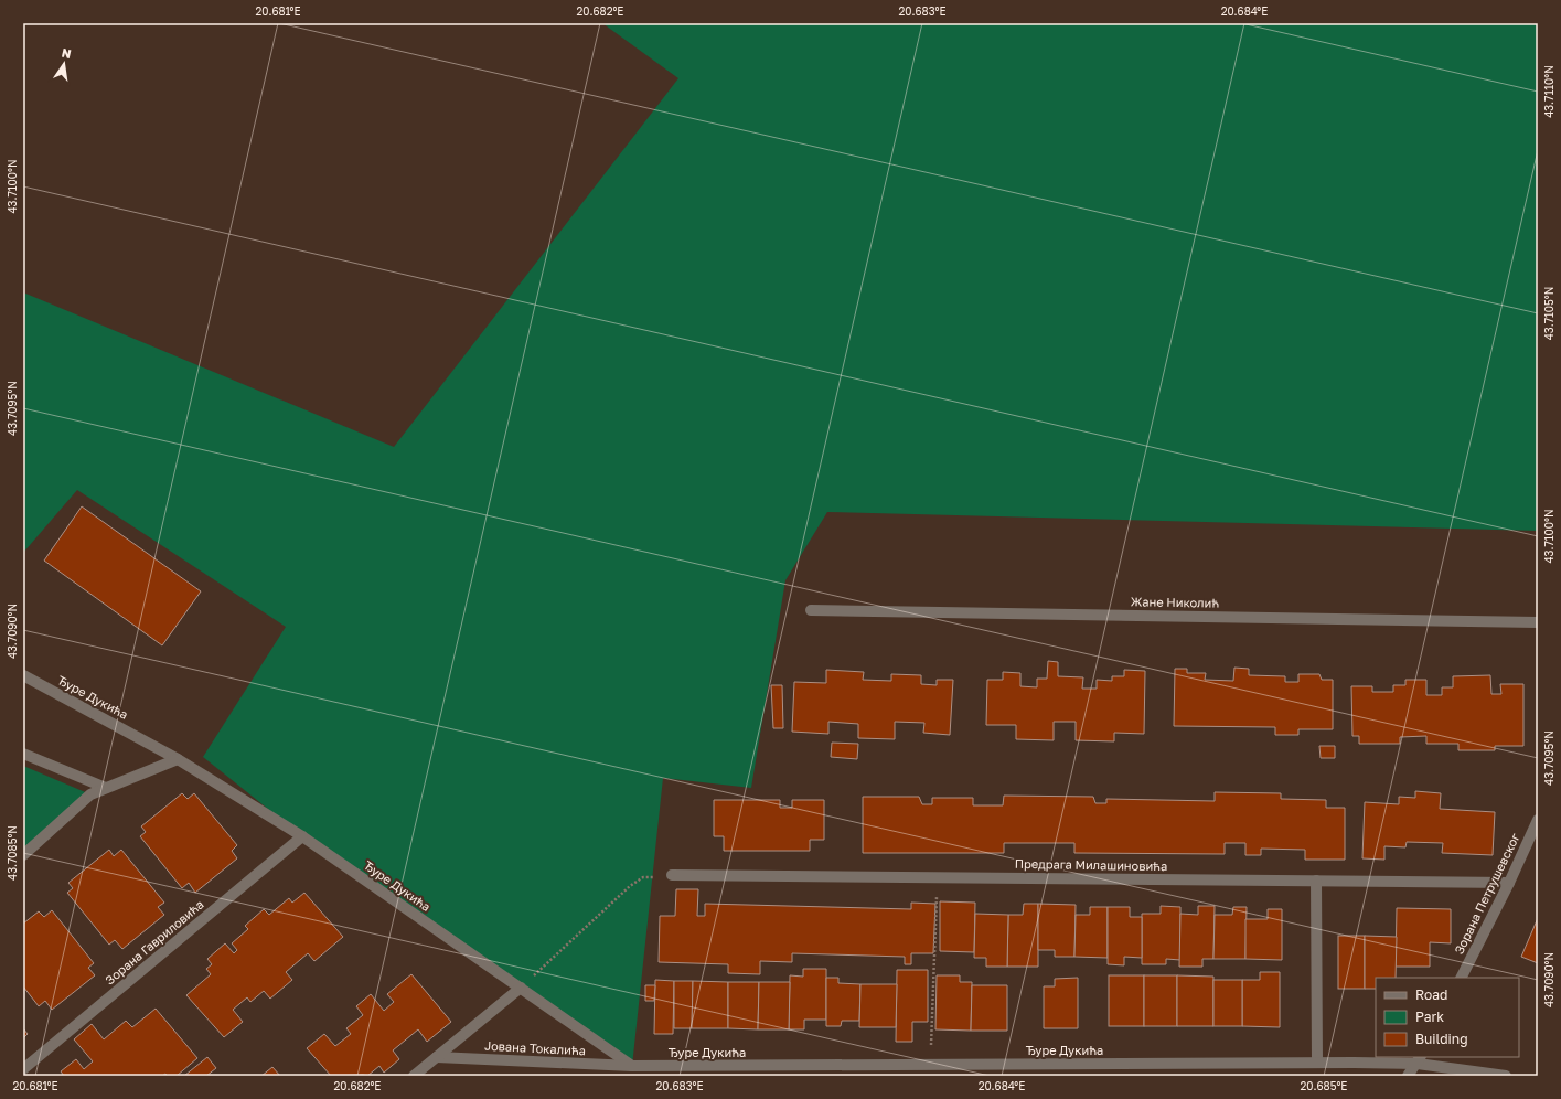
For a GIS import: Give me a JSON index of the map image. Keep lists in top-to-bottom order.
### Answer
{
  "streets": {
    "street": [
      "Жане Николић",
      "Ђуре Дукића",
      "Предрага Милашиновића",
      "Зорана Петрушевског",
      "Зорана Гавриловића",
      "Јована Токалића"
    ]
  },
  "crossings": [
    ["Ђуре Дукића", "Зорана Гавриловића"],
    ["Ђуре Дукића", "Јована Токалића"],
    ["Предрага Милашиновића", "Зорана Петрушевског"]
  ],
  "legend": ["Road", "Park", "Building"],
  "north": "top",
  "coordinates": [
    "20.681°E",
    "20.682°E",
    "20.683°E",
    "20.684°E",
    "43.7110°N",
    "43.7100°N",
    "43.7105°N",
    "43.7095°N",
    "43.7090°N",
    "43.7085°N",
    "20.685°E"
  ]
}
